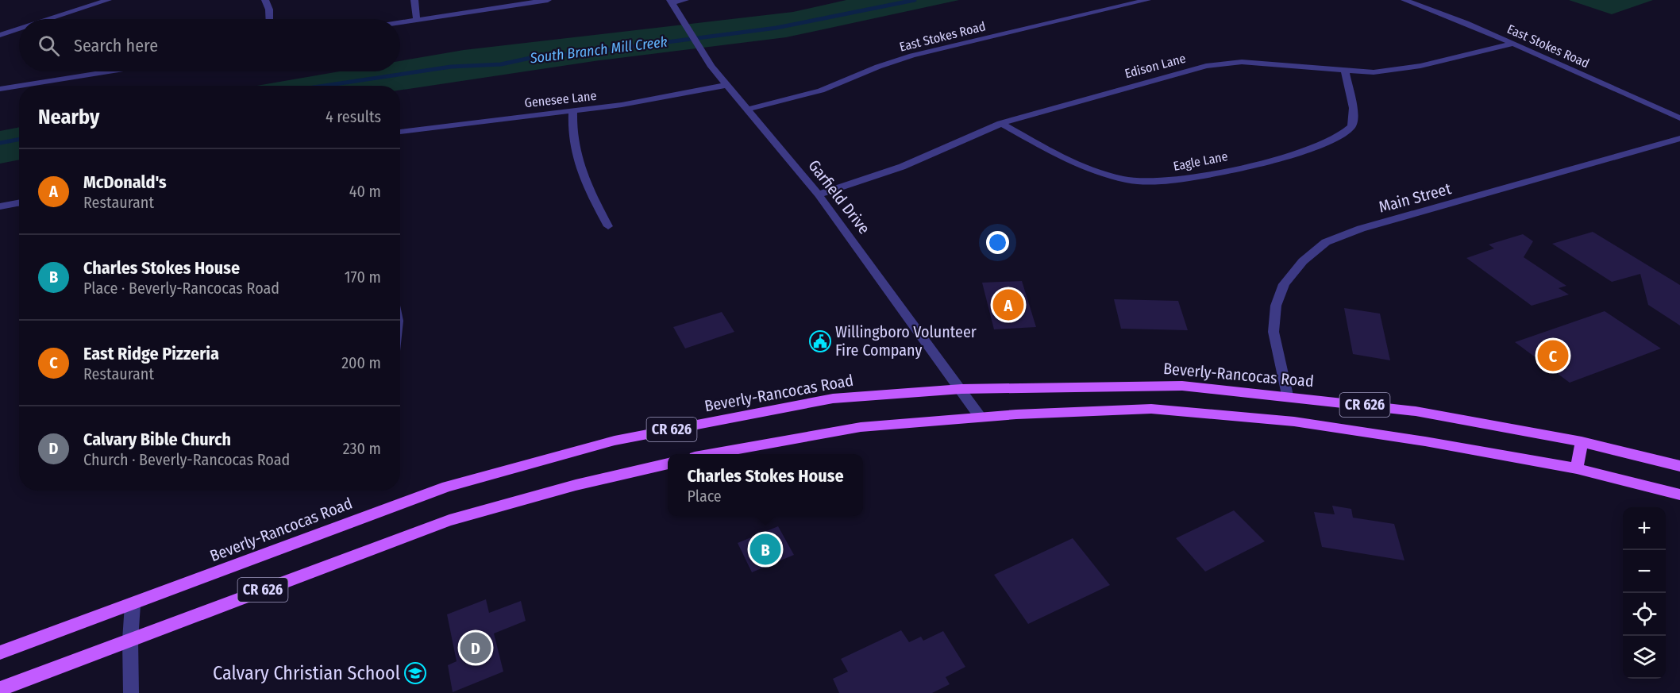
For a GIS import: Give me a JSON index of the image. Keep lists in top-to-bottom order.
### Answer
{
  "streets": {
    "main road": ["Beverly-Rancocas Road", "CR 626"],
    "street": [
      "East Stokes Road",
      "Edison Lane",
      "Genesee Lane",
      "Eagle Lane",
      "Garfield Drive",
      "Main Street"
    ]
  },
  "crossings": [
    ["East Stokes Road", "Edison Lane"],
    ["East Stokes Road", "Garfield Drive"],
    ["Edison Lane", "Eagle Lane"],
    ["Edison Lane", "Garfield Drive"],
    ["Genesee Lane", "Garfield Drive"],
    ["Garfield Drive", "Beverly-Rancocas Road"],
    ["Garfield Drive", "CR 626"],
    ["Main Street", "Beverly-Rancocas Road"]
  ],
  "water": ["South Branch Mill Creek"],
  "places": {
    "public building": ["Willingboro Volunteer Fire Company"],
    "school or university": ["Calvary Christian School"]
  },
  "page": {
    "search": "Search here",
    "heading": ["Nearby", "4 results"],
    "list": [
      {
        "mark": "A",
        "name": "McDonald's",
        "note": "Restaurant",
        "value": "40 m"
      },
      {
        "mark": "B",
        "name": "Charles Stokes House",
        "note": "Place · Beverly-Rancocas Road",
        "value": "170 m"
      },
      {
        "mark": "C",
        "name": "East Ridge Pizzeria",
        "note": "Restaurant",
        "value": "200 m"
      },
      {
        "mark": "D",
        "name": "Calvary Bible Church",
        "note": "Church · Beverly-Rancocas Road",
        "value": "230 m"
      }
    ],
    "pins": [
      "A",
      "C",
      "B",
      "D"
    ],
    "popup": ["Charles Stokes House", "Place"],
    "map_buttons": ["+", "−"]
  }
}
